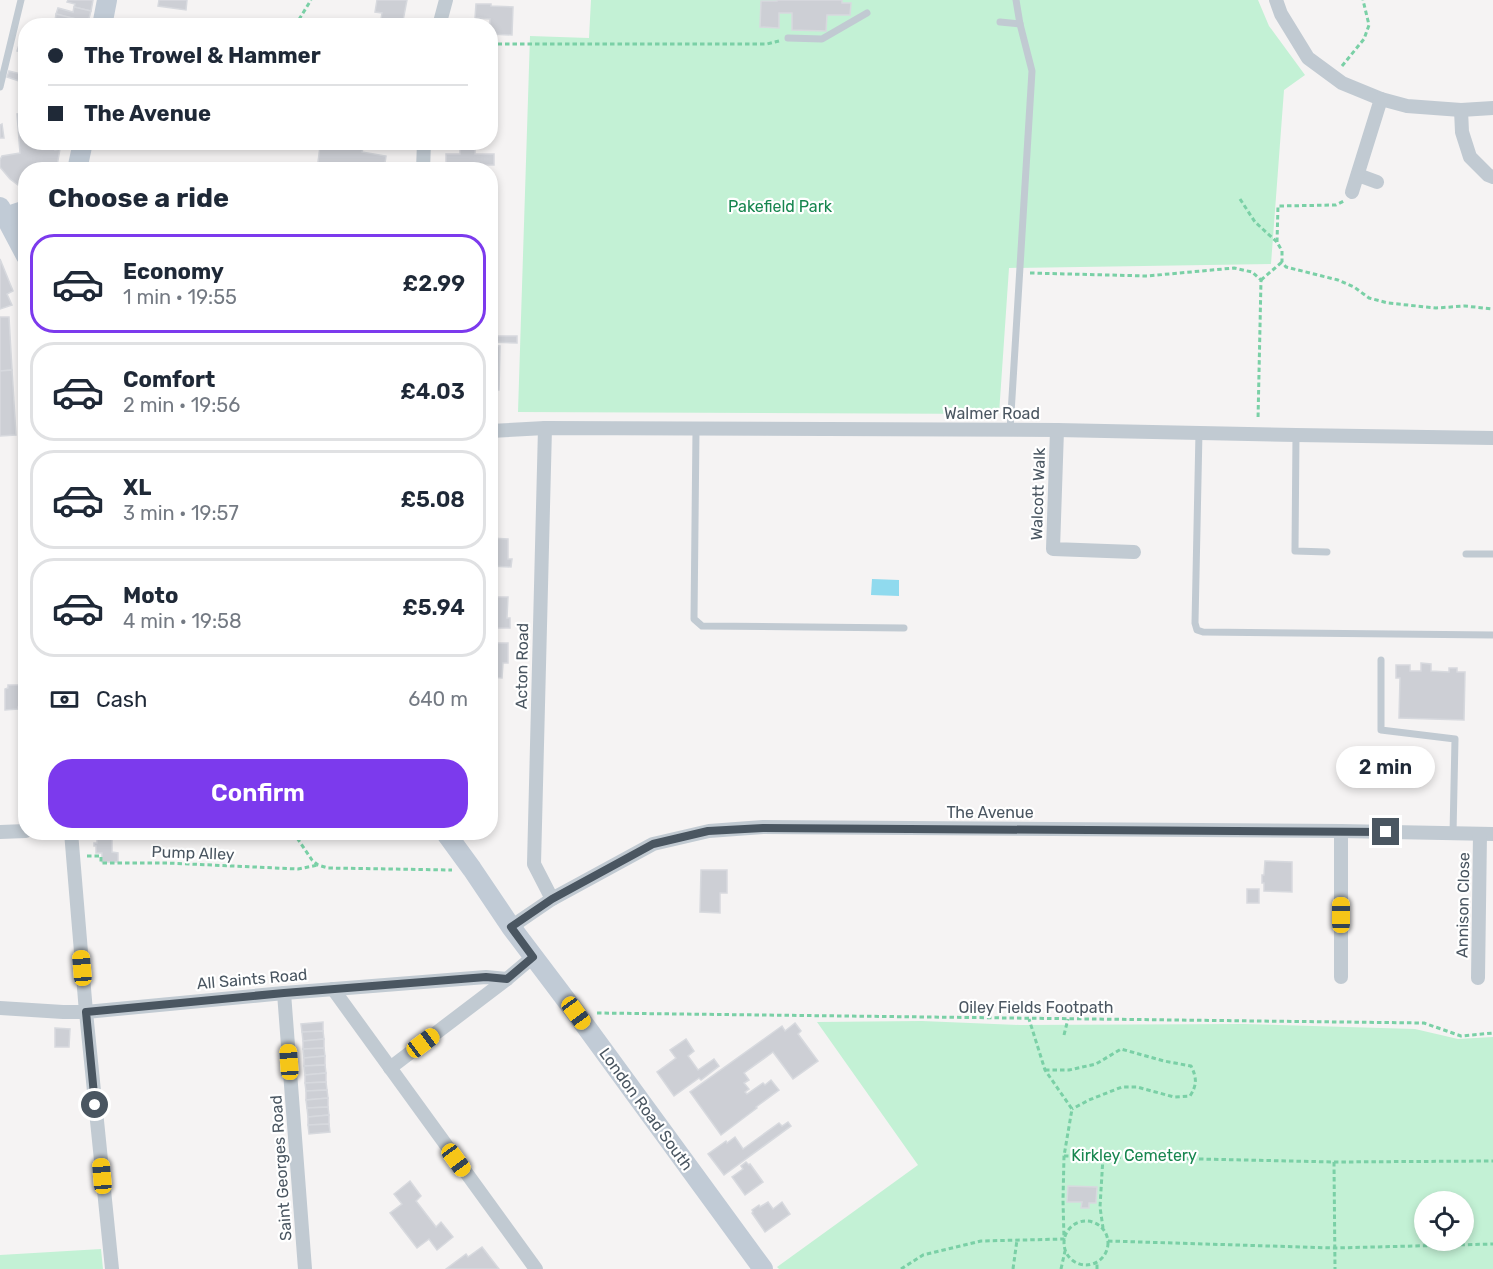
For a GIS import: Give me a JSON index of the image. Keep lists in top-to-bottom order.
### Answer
{
  "streets": {
    "main road": ["London Road South"],
    "street": [
      "Walmer Road",
      "Walcott Walk",
      "Acton Road",
      "The Avenue",
      "Annison Close",
      "All Saints Road",
      "Saint Georges Road"
    ],
    "path": ["Pump Alley", "Oiley Fields Footpath"]
  },
  "crossings": [
    ["Walmer Road", "Walcott Walk"],
    ["Walmer Road", "Acton Road"],
    ["Acton Road", "The Avenue"],
    ["The Avenue", "Annison Close"],
    ["The Avenue", "London Road South"],
    ["All Saints Road", "Saint Georges Road"],
    ["Oiley Fields Footpath", "London Road South"]
  ],
  "parks": ["Pakefield Park", "Kirkley Cemetery"],
  "page": {
    "banner": ["The Trowel & Hammer", "The Avenue"],
    "heading": "Choose a ride",
    "list": [
      {
        "name": "Economy",
        "note": "1 min · 19:55",
        "value": "£2.99"
      },
      {
        "name": "Comfort",
        "note": "2 min · 19:56",
        "value": "£4.03"
      },
      {
        "name": "XL",
        "note": "3 min · 19:57",
        "value": "£5.08"
      },
      {
        "name": "Moto",
        "note": "4 min · 19:58",
        "value": "£5.94"
      }
    ],
    "pay": ["Cash", "640 m"],
    "bubble": "2 min",
    "buttons": "Confirm"
  }
}
